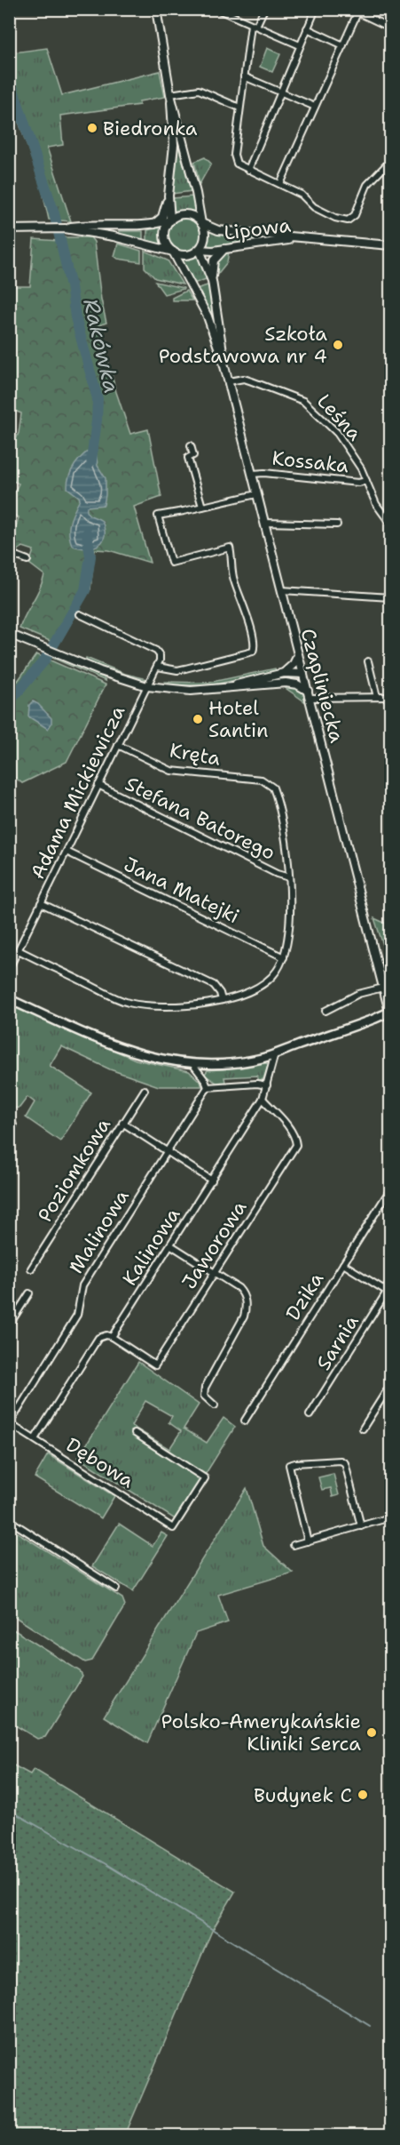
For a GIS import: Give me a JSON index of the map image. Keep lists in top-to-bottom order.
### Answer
{
  "streets": {
    "street": [
      "Lipowa",
      "Leśna",
      "Kossaka",
      "Czapliniecka",
      "Kręta",
      "Adama Mickiewicza",
      "Stefana Batorego",
      "Jana Matejki",
      "Poziomkowa",
      "Malinowa",
      "Jaworowa",
      "Kalinowa",
      "Dzika",
      "Sarnia",
      "Dębowa"
    ]
  },
  "crossings": [
    ["Lipowa", "Czapliniecka"],
    ["Leśna", "Kossaka"],
    ["Leśna", "Czapliniecka"],
    ["Kossaka", "Czapliniecka"],
    ["Kręta", "Adama Mickiewicza"],
    ["Kręta", "Stefana Batorego"],
    ["Adama Mickiewicza", "Stefana Batorego"],
    ["Adama Mickiewicza", "Jana Matejki"],
    ["Malinowa", "Dębowa"],
    ["Jaworowa", "Kalinowa"],
    ["Kalinowa", "Dębowa"]
  ],
  "water": ["Rakówka"],
  "places": [
    "Biedronka",
    "Szkoła Podstawowa nr 4",
    "Hotel Santin",
    "Polsko-Amerykańskie Kliniki Serca",
    "Budynek C"
  ]
}
